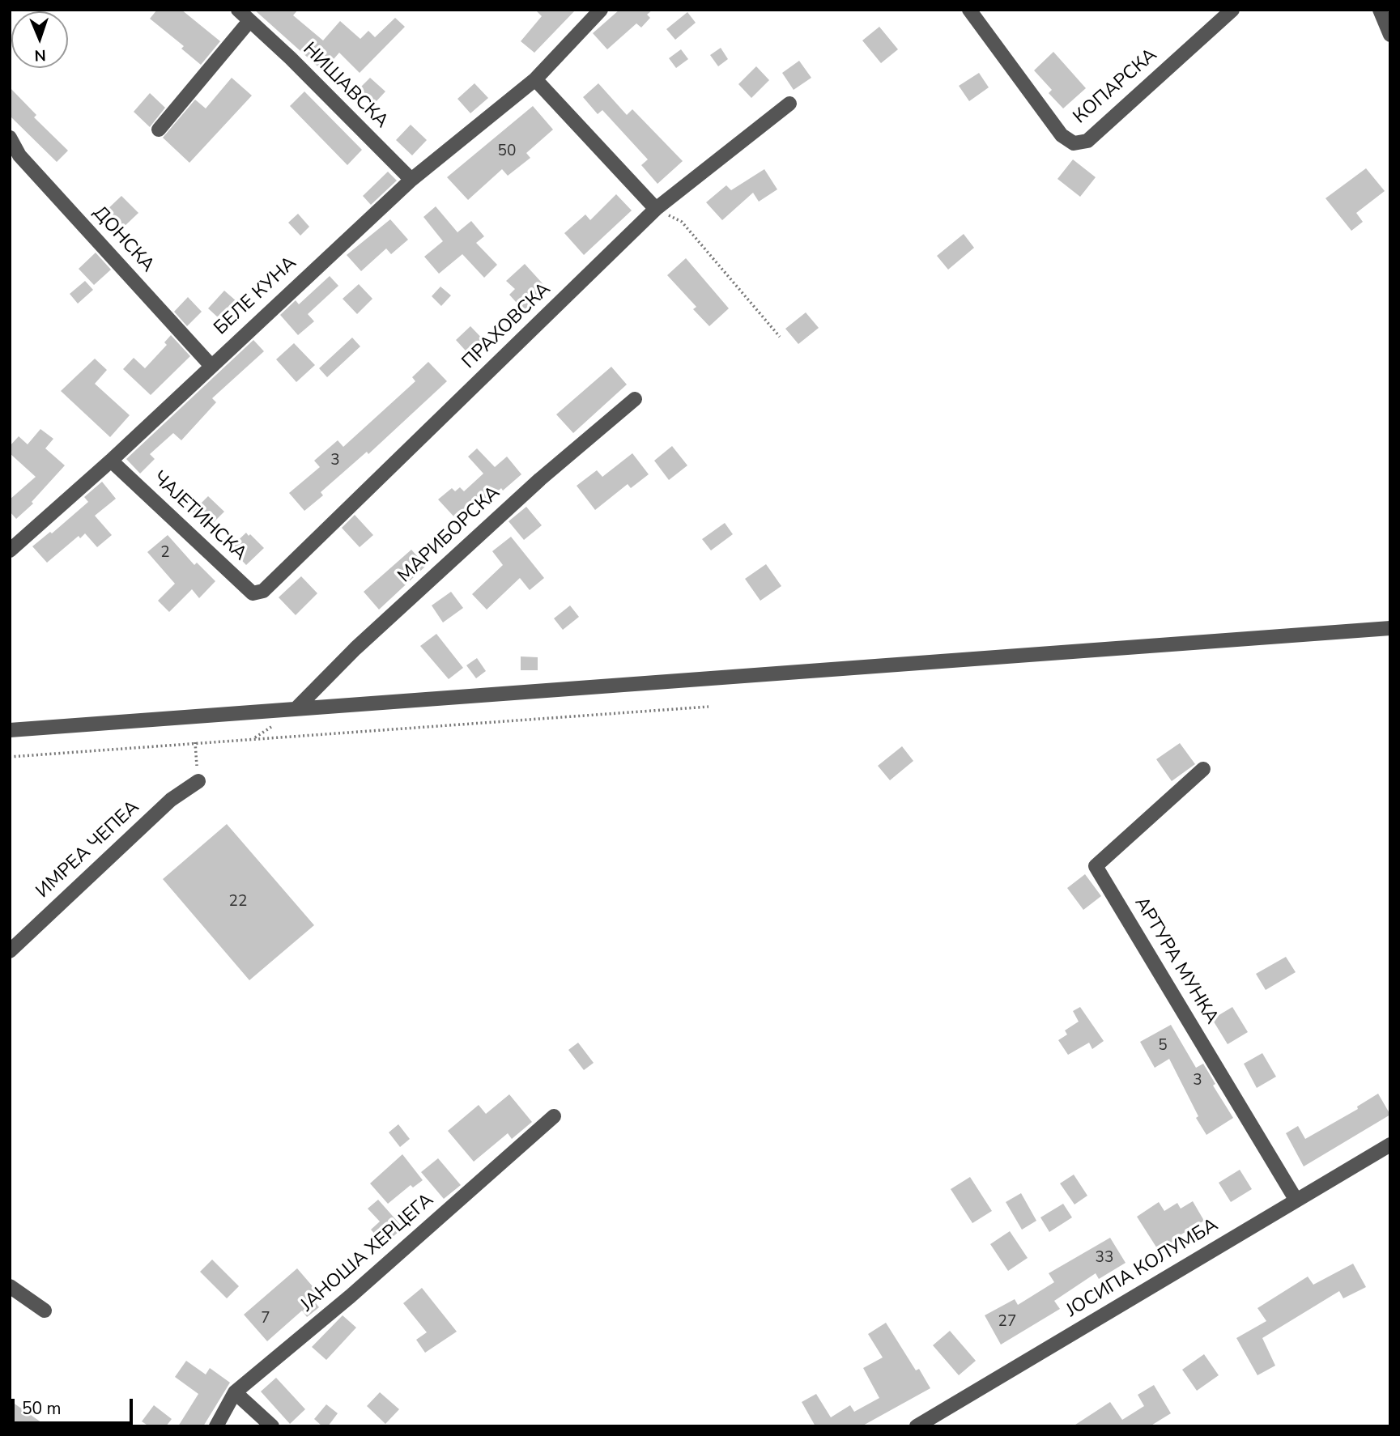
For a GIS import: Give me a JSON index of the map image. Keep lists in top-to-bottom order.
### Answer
{
  "streets": {
    "street": [
      "НИШАВСКА",
      "КОПАРСКА",
      "ДОНСКА",
      "БЕЛЕ КУНА",
      "ПРАХОВСКА",
      "ЧАЈЕТИНСКА",
      "МАРИБОРСКА",
      "ИМРЕА ЧЕПЕА",
      "АРТУРА МУНКА",
      "ЈАНОША ХЕРЦЕГА",
      "ЈОСИПА КОЛУМБА"
    ]
  },
  "crossings": [
    ["НИШАВСКА", "БЕЛЕ КУНА"],
    ["ДОНСКА", "БЕЛЕ КУНА"],
    ["БЕЛЕ КУНА", "ЧАЈЕТИНСКА"],
    ["ПРАХОВСКА", "ЧАЈЕТИНСКА"],
    ["АРТУРА МУНКА", "ЈОСИПА КОЛУМБА"]
  ],
  "house_numbers": [
    "50",
    "3",
    "2",
    "22",
    "5",
    "3",
    "33",
    "7",
    "27"
  ],
  "scale_bar": "50 m",
  "north": "bottom"
}
